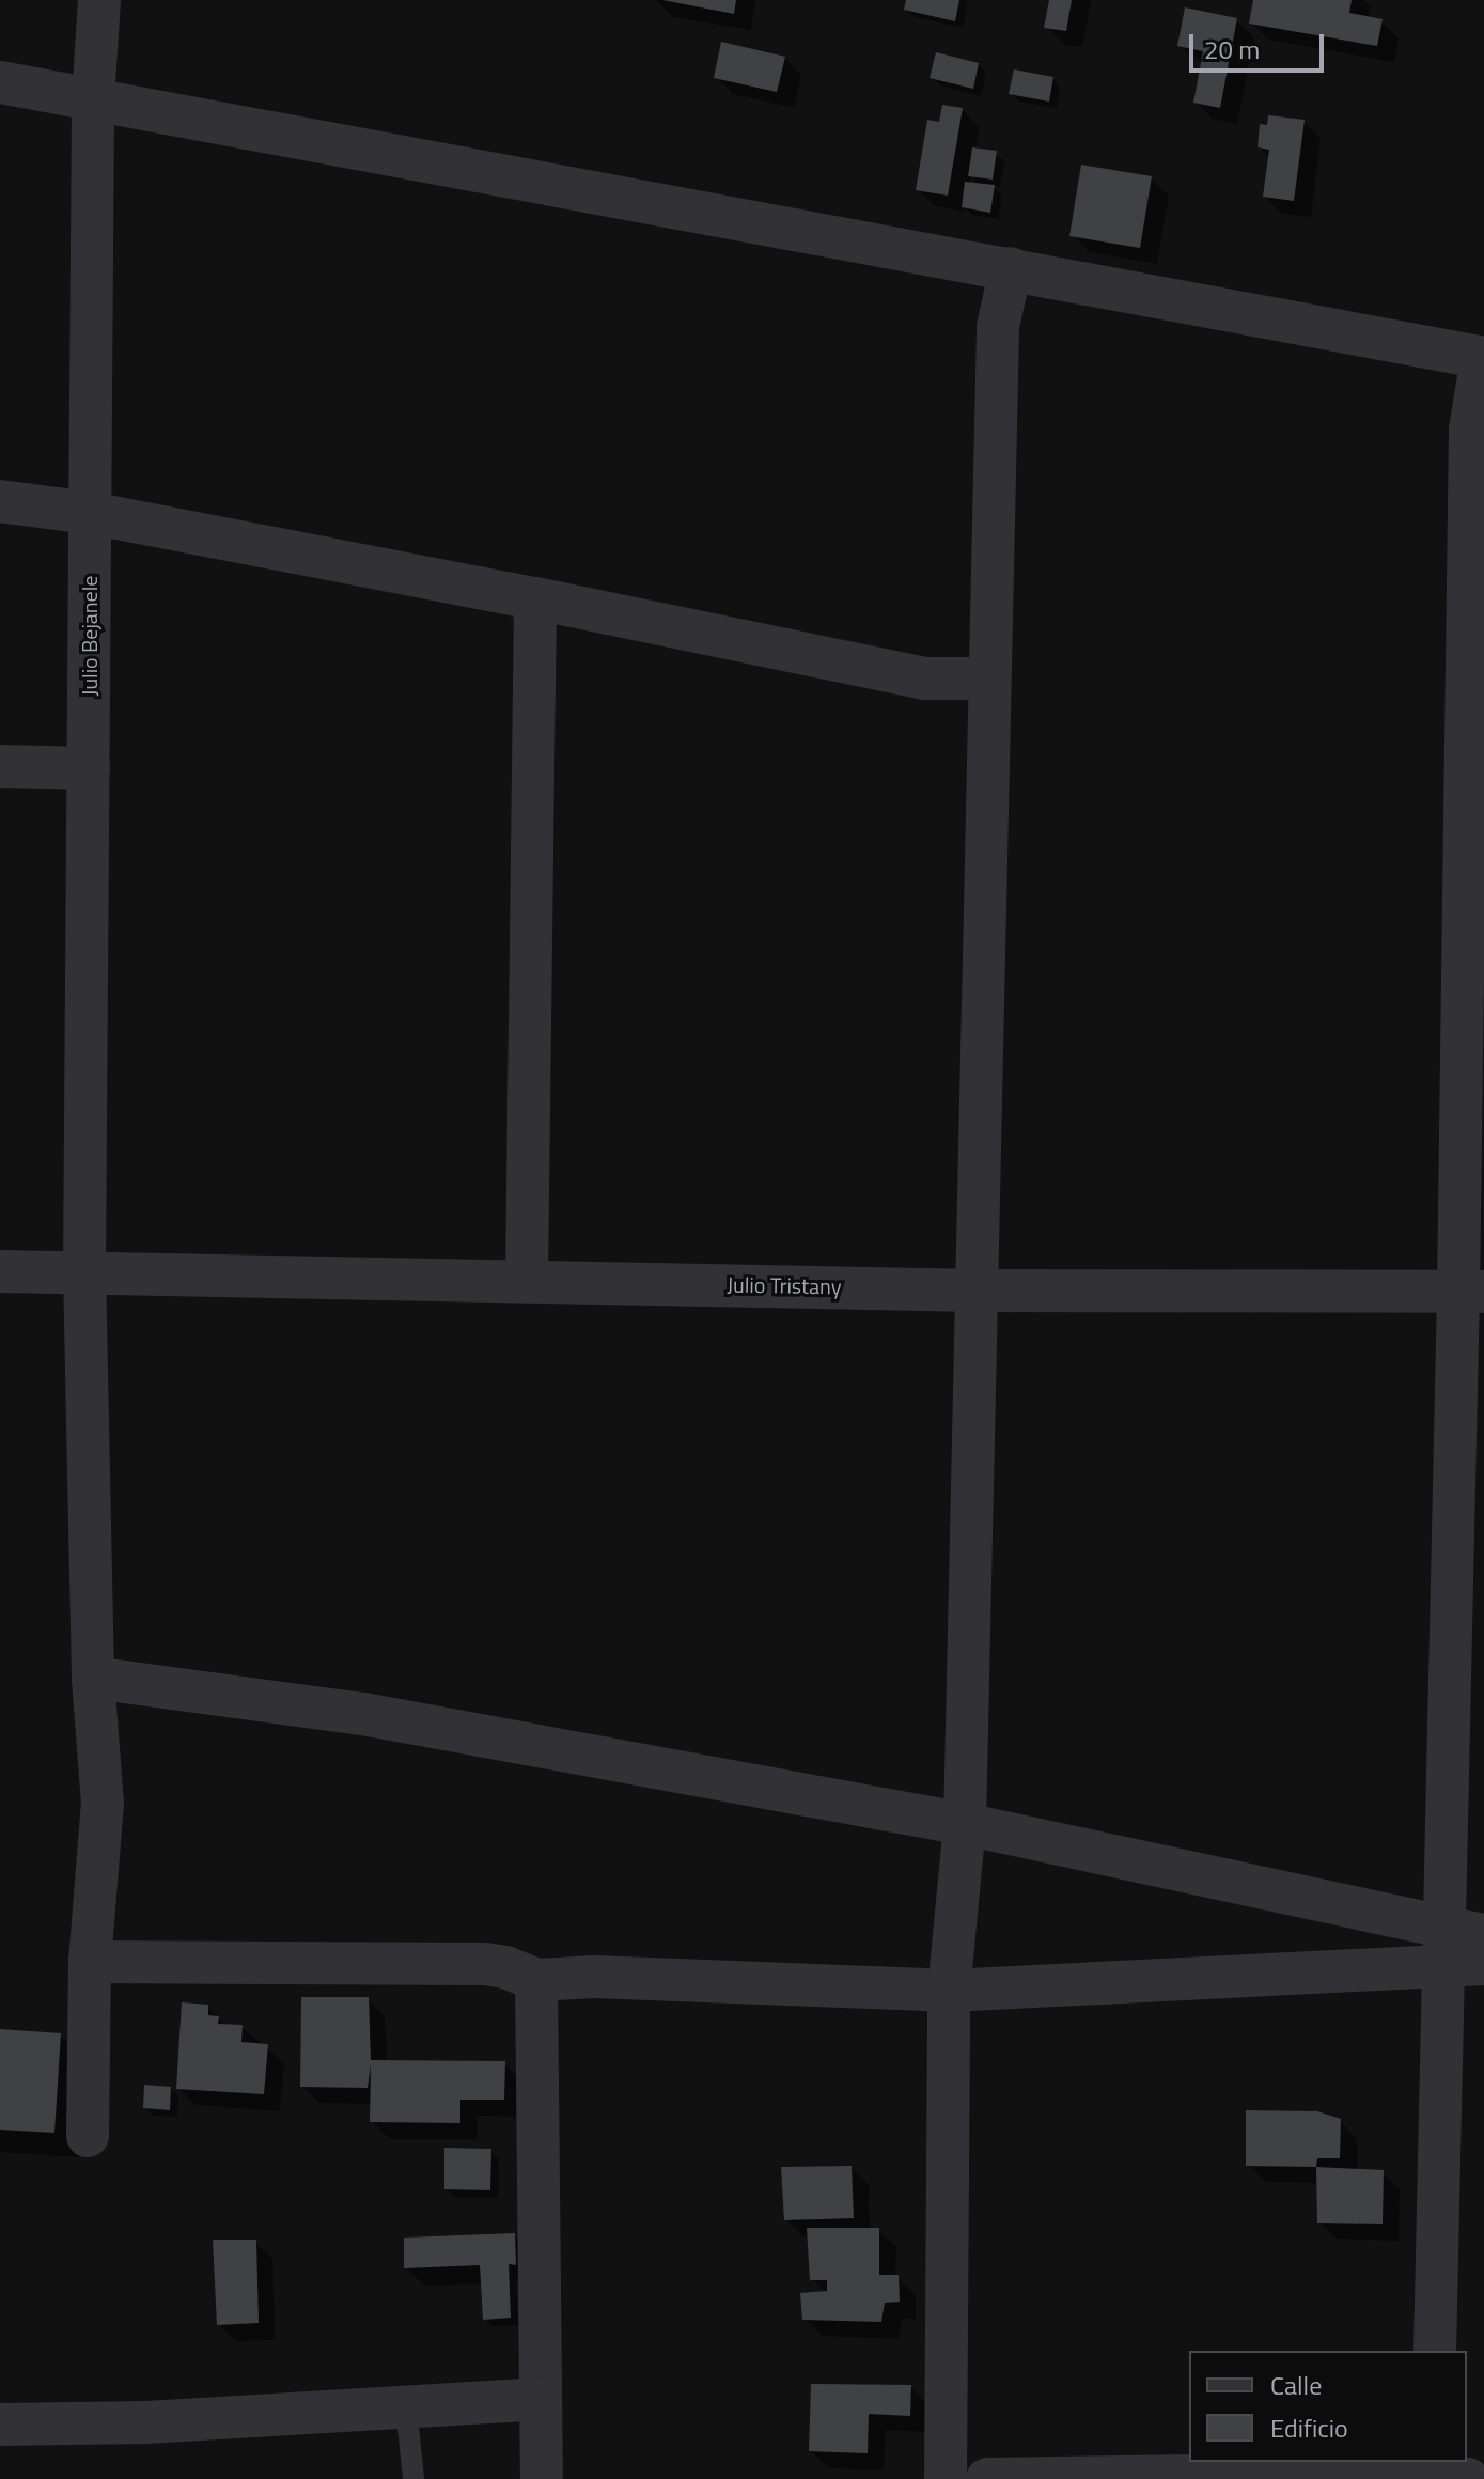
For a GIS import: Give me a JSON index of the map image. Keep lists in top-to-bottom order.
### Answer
{
  "streets": {
    "street": ["Julio Bejanele", "Julio Tristany"]
  },
  "crossings": [
    ["Julio Bejanele", "Julio Tristany"]
  ],
  "legend": ["Calle", "Edificio"],
  "scale_bar": "20 m"
}
